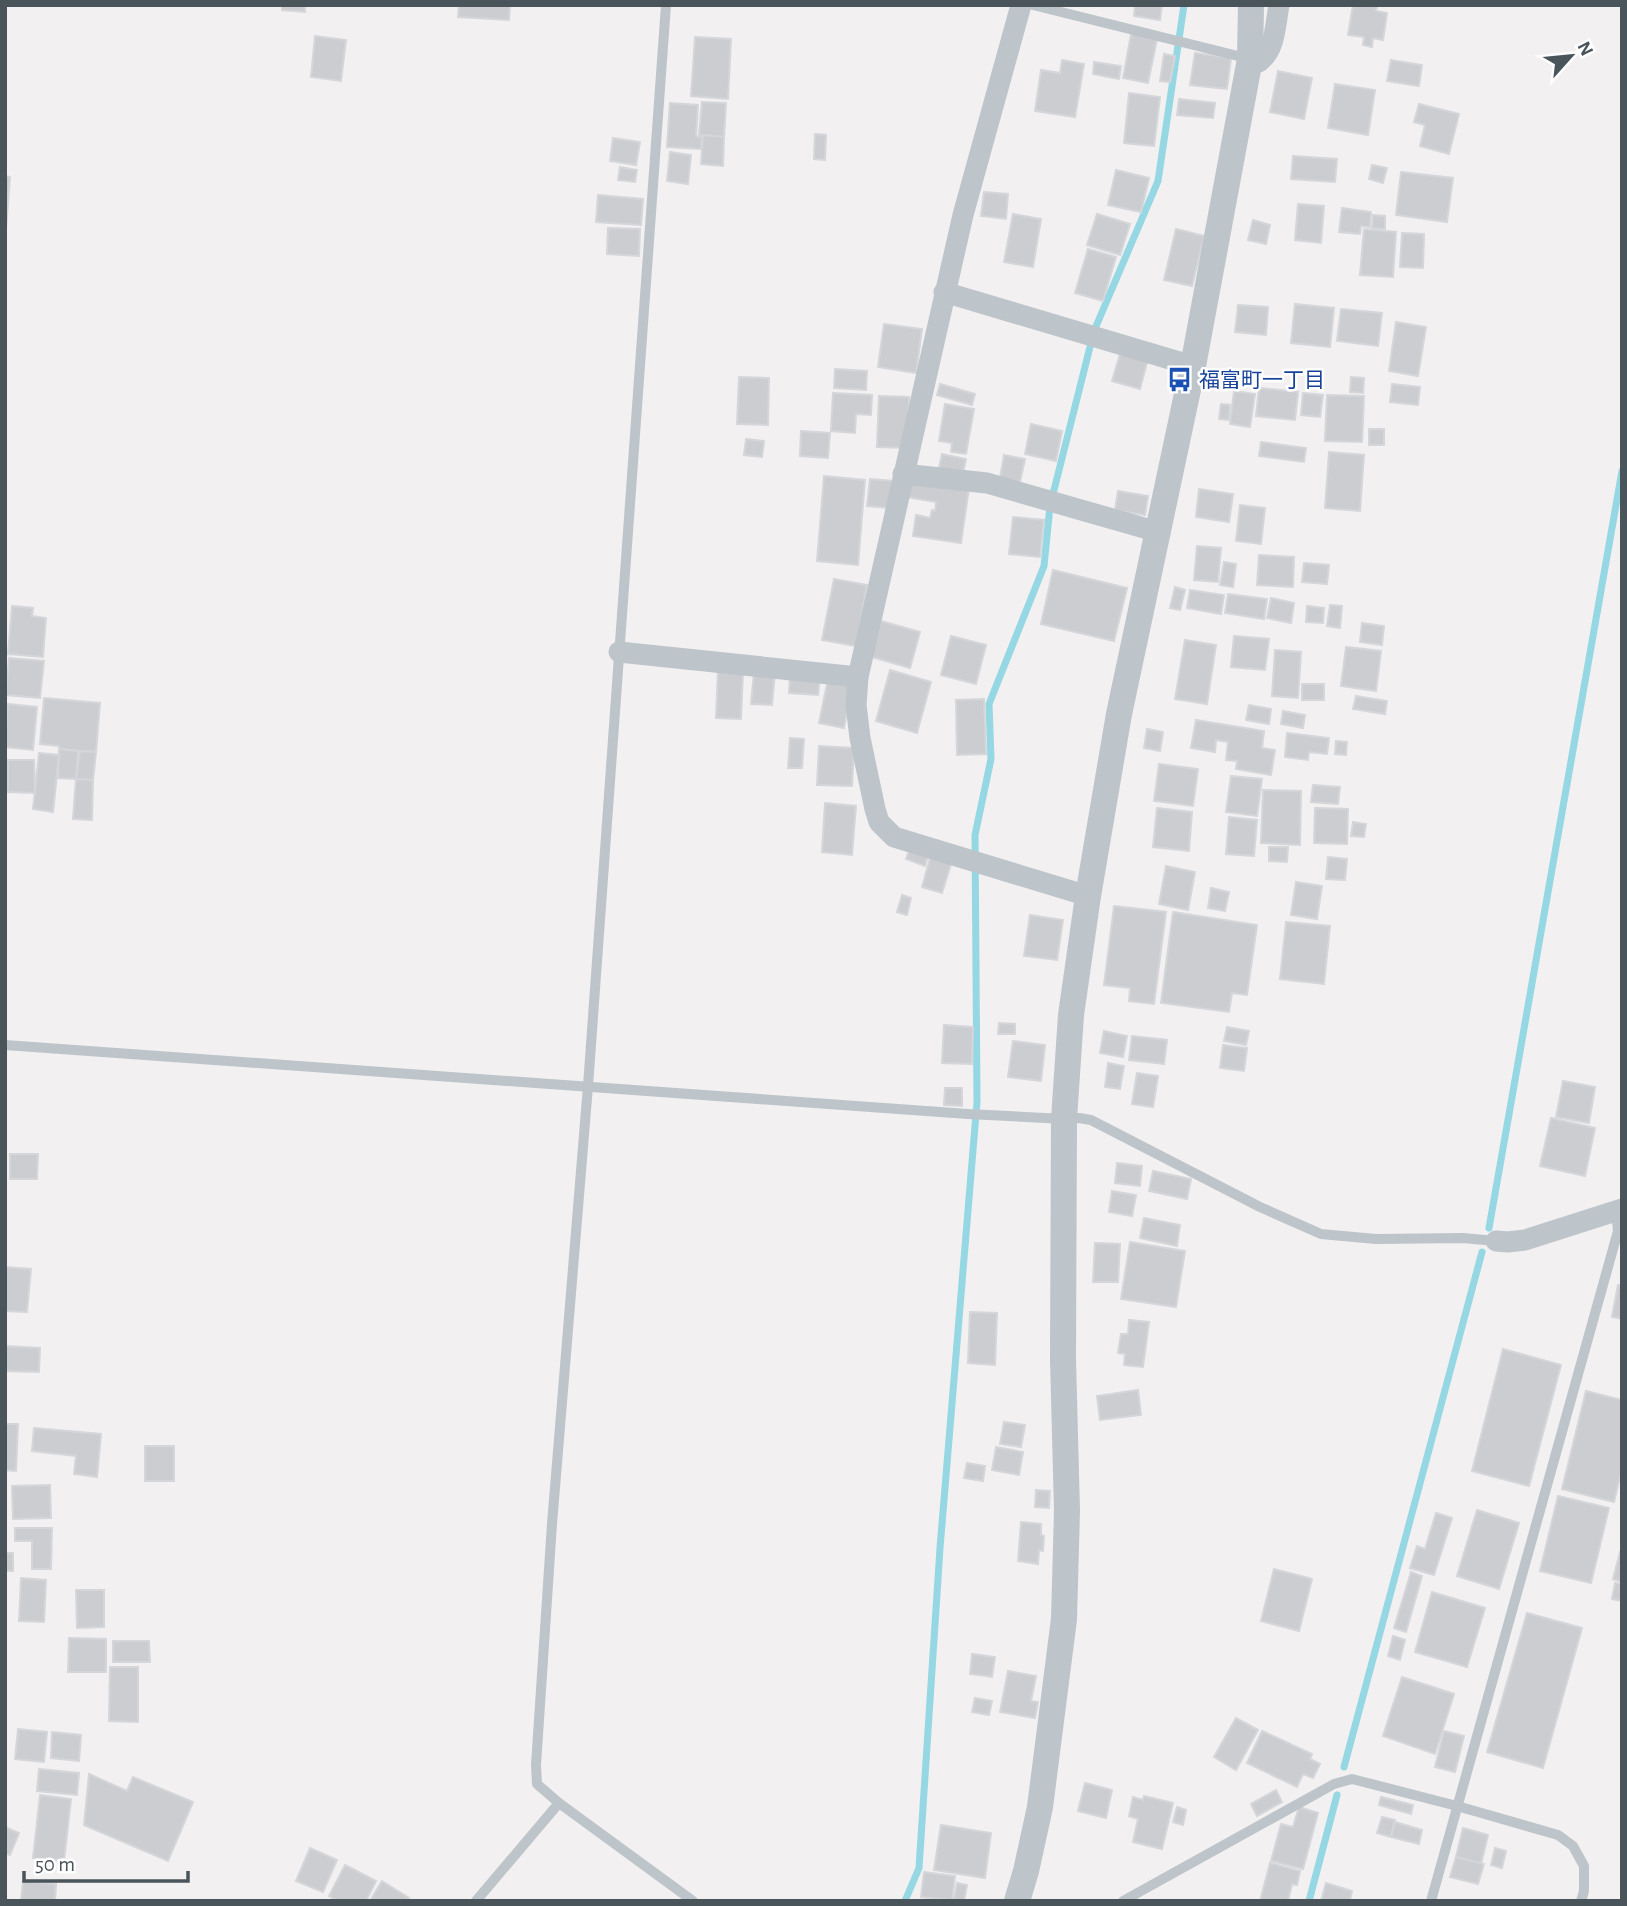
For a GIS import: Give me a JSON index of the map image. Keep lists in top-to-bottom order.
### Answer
{
  "places": {
    "bus stop": ["福富町一丁目"]
  },
  "scale_bar": "50 m",
  "north": "top right"
}
